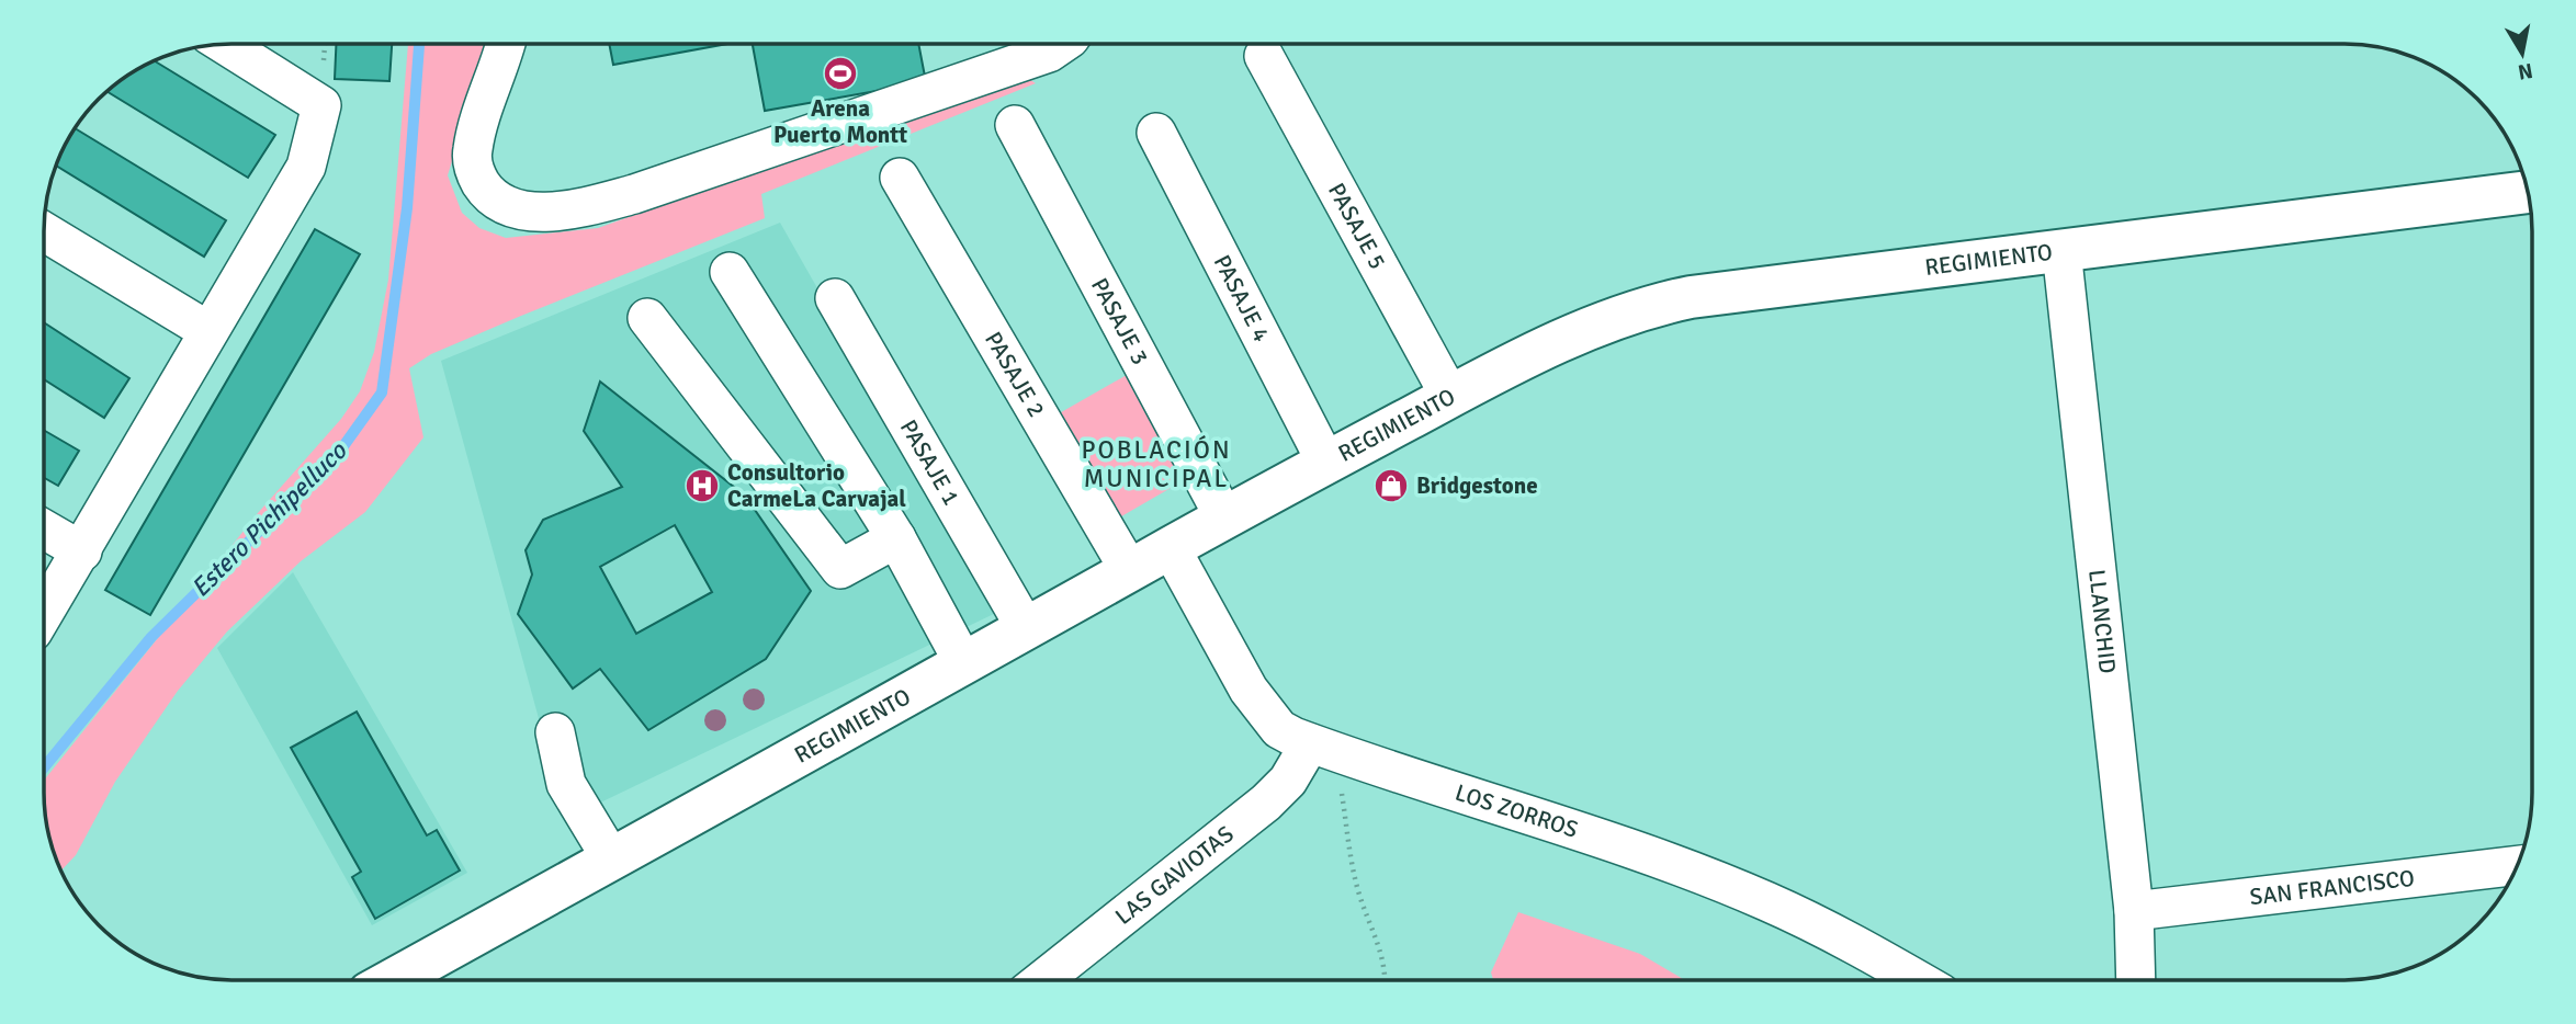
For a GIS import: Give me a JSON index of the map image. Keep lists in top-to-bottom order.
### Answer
{
  "streets": {
    "main road": ["REGIMIENTO"],
    "street": [
      "PASAJE 5",
      "PASAJE 4",
      "PASAJE 3",
      "PASAJE 2",
      "PASAJE 1",
      "LLANCHID",
      "LOS ZORROS",
      "LAS GAVIOTAS",
      "SAN FRANCISCO"
    ]
  },
  "crossings": [
    ["PASAJE 5", "REGIMIENTO"],
    ["REGIMIENTO", "PASAJE 4"],
    ["REGIMIENTO", "PASAJE 3"],
    ["REGIMIENTO", "PASAJE 2"],
    ["REGIMIENTO", "PASAJE 1"],
    ["REGIMIENTO", "LLANCHID"],
    ["REGIMIENTO", "LOS ZORROS"],
    ["LLANCHID", "SAN FRANCISCO"],
    ["LOS ZORROS", "LAS GAVIOTAS"]
  ],
  "districts": ["POBLACIÓN MUNICIPAL"],
  "water": ["Estero Pichipelluco"],
  "places": {
    "sports": ["Arena Puerto Montt"],
    "hospital": ["Consultorio CarmeLa Carvajal"],
    "shop": ["Bridgestone"]
  },
  "north": "bottom"
}
